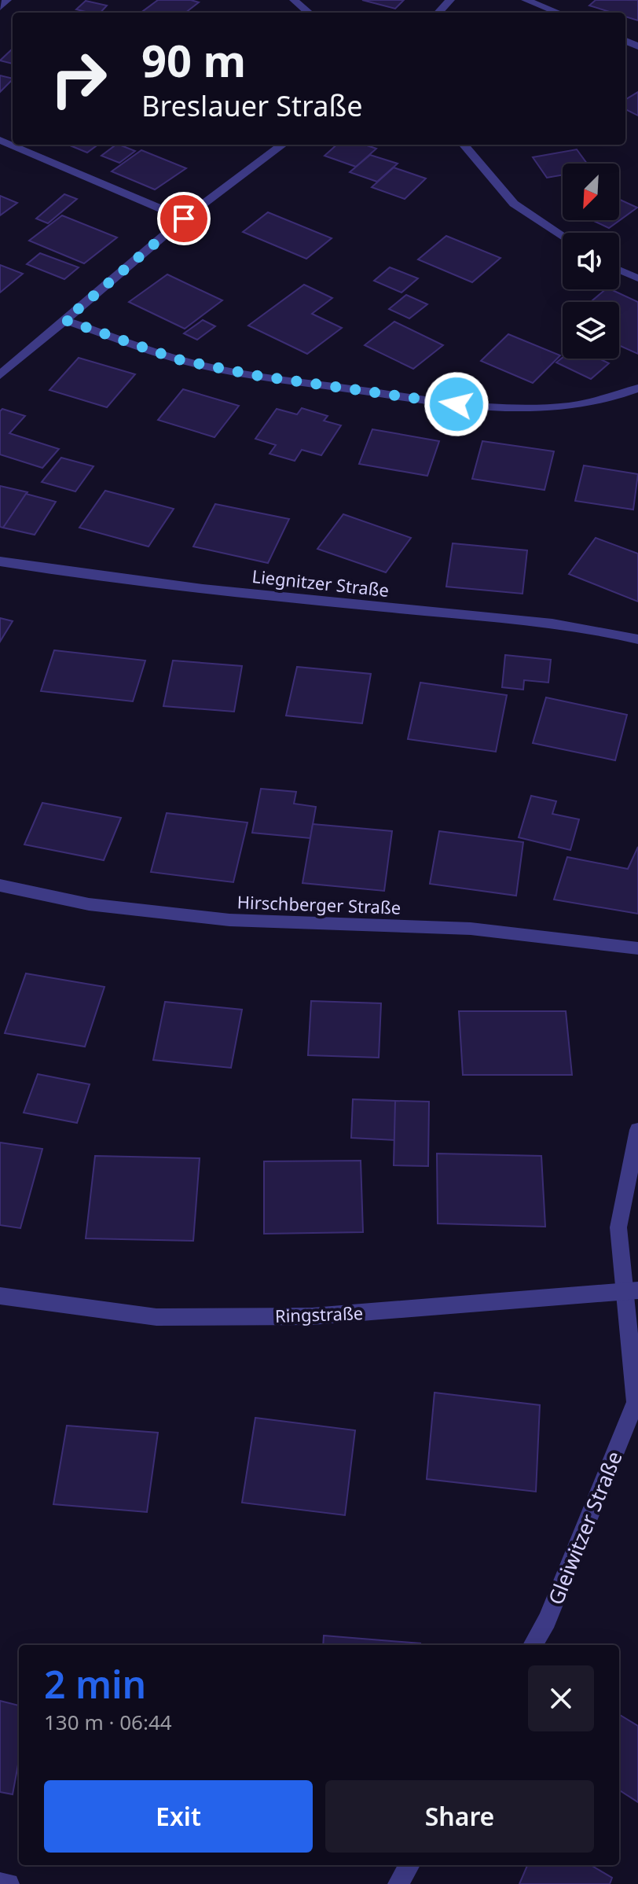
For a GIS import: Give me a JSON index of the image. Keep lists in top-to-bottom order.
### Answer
{
  "streets": {
    "street": [
      "Liegnitzer Straße",
      "Hirschberger Straße",
      "Ringstraße",
      "Gleiwitzer Straße"
    ]
  },
  "crossings": [
    ["Ringstraße", "Gleiwitzer Straße"]
  ],
  "north": "bottom left",
  "page": {
    "turn": ["90 m", "Breslauer Straße"],
    "heading": ["2 min", "130 m · 06:44"],
    "buttons": ["Exit", "Share"]
  }
}
